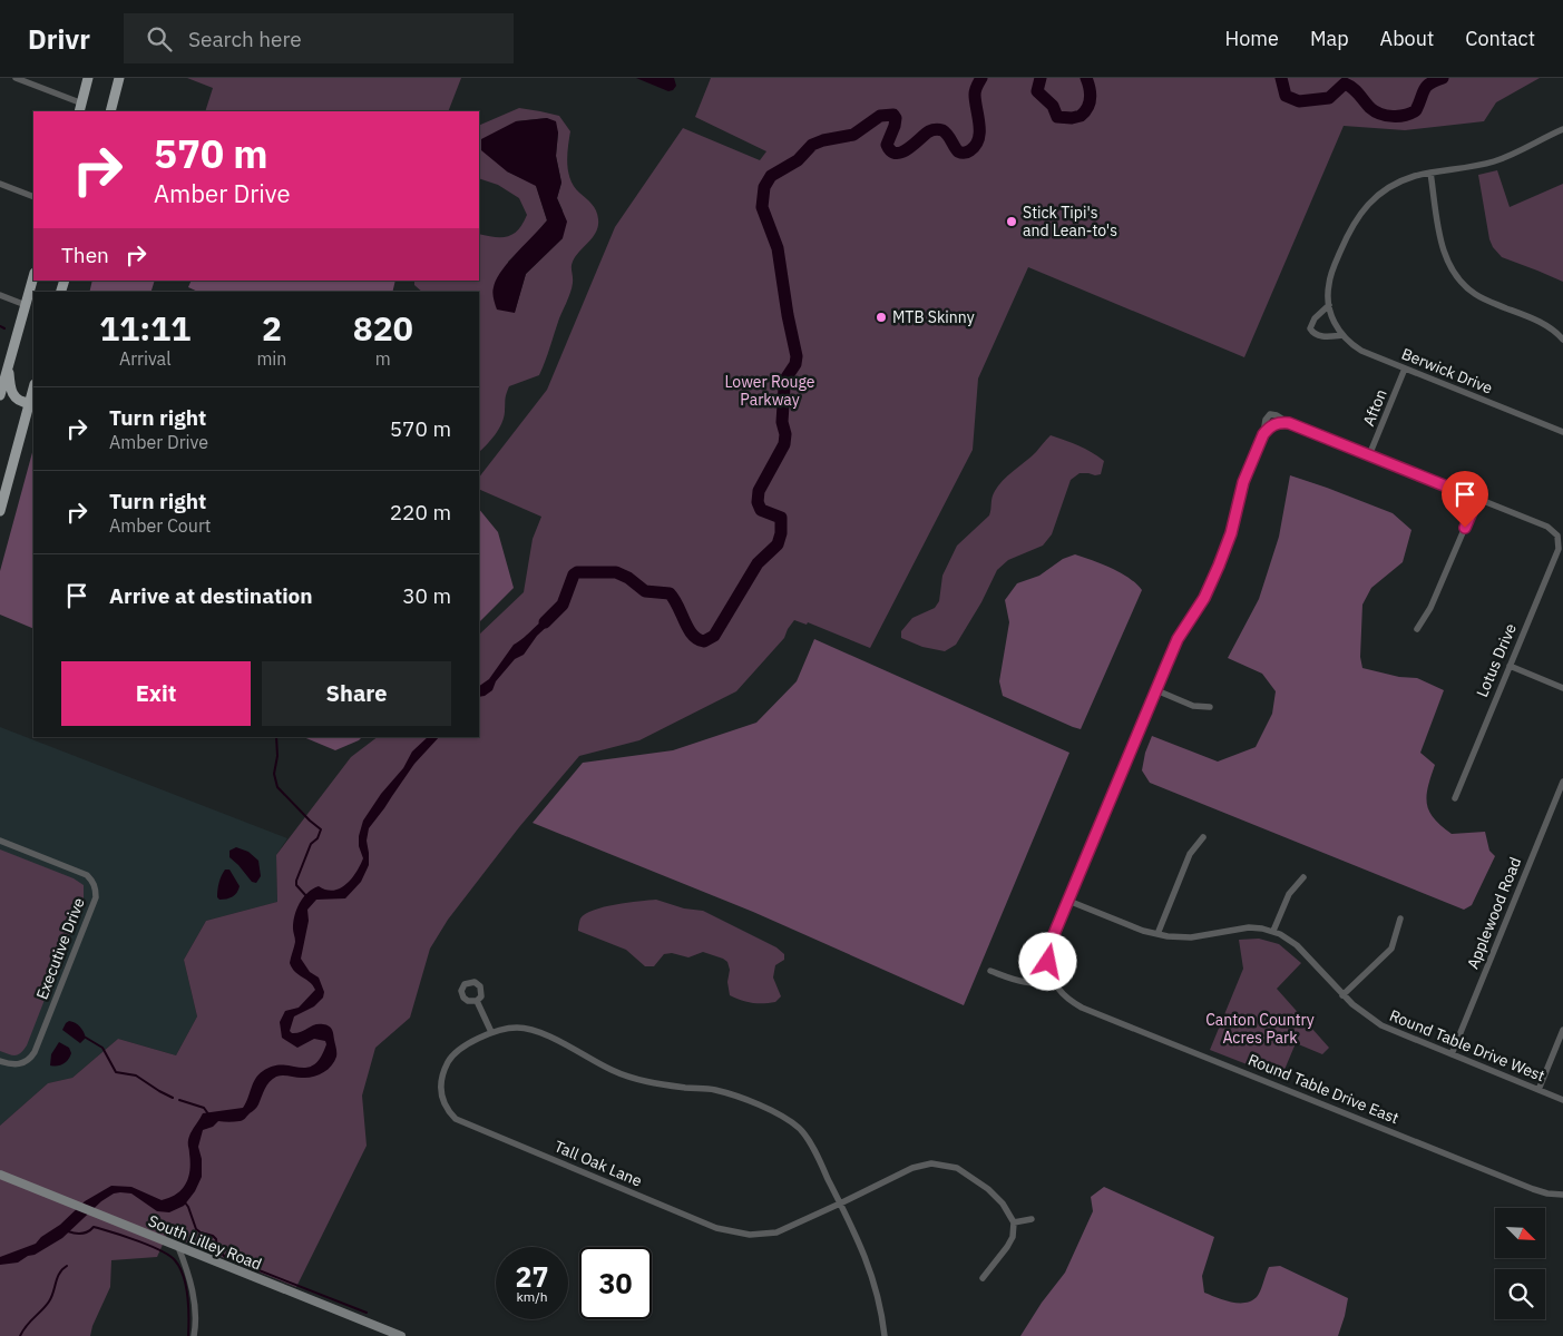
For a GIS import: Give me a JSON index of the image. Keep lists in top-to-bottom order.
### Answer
{
  "streets": {
    "street": [
      "Berwick Drive",
      "Afton",
      "Lotus Drive",
      "Applewood Road",
      "Executive Drive",
      "Round Table Drive West",
      "Round Table Drive East",
      "Tall Oak Lane",
      "South Lilley Road"
    ]
  },
  "crossings": [
    ["Berwick Drive", "Afton"],
    ["Applewood Road", "Round Table Drive West"]
  ],
  "parks": ["Lower Rouge Parkway", "Canton Country Acres Park"],
  "places": ["Stick Tipi's and Lean-to's", "MTB Skinny"],
  "north": "bottom right",
  "page": {
    "header": "Drivr",
    "search": "Search here",
    "nav": [
      "Home",
      "Map",
      "About",
      "Contact"
    ],
    "turn": ["570 m", "Amber Drive"],
    "then": "Then",
    "eta": [
      "11:11",
      "Arrival",
      "2",
      "min",
      "820",
      "m"
    ],
    "list": [
      {
        "name": "Turn right",
        "note": "Amber Drive",
        "value": "570 m"
      },
      {
        "name": "Turn right",
        "note": "Amber Court",
        "value": "220 m"
      },
      {
        "name": "Arrive at destination",
        "value": "30 m"
      }
    ],
    "buttons": ["Exit", "Share"],
    "speed": "27 km/h",
    "limit": "30"
  }
}
